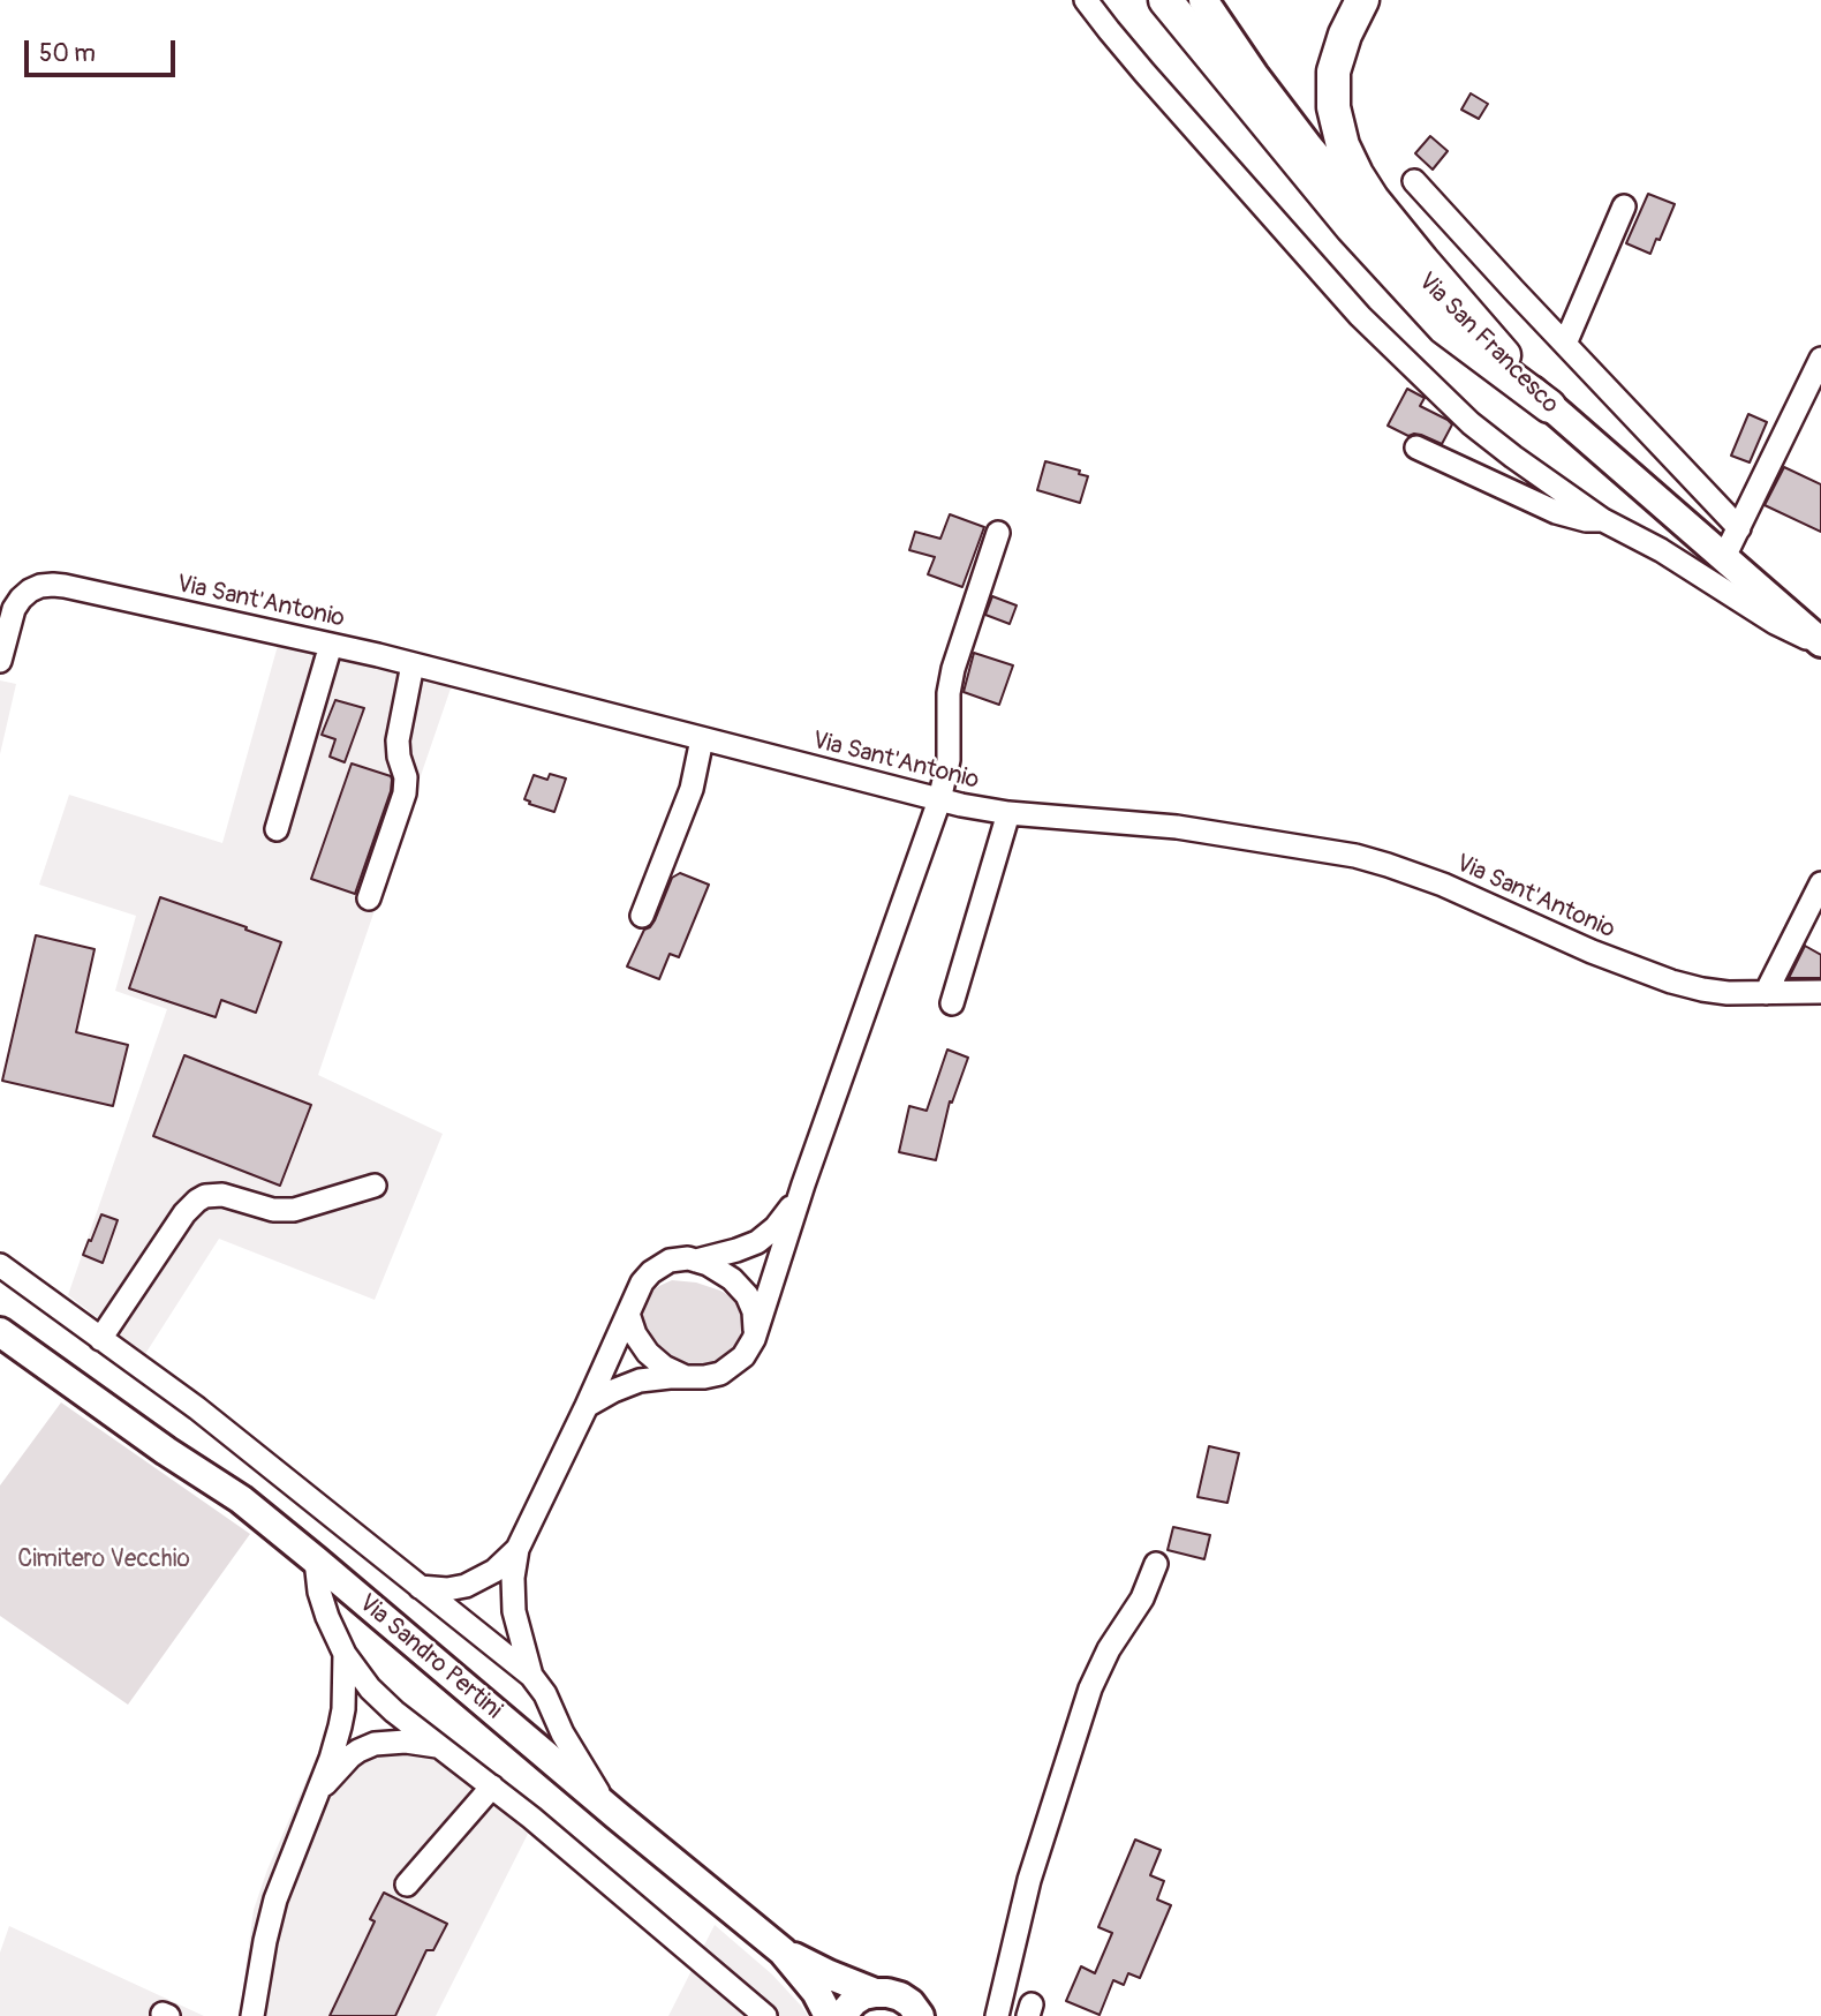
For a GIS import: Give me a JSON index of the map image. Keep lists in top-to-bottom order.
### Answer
{
  "streets": {
    "main road": ["Via San Francesco", "Via Sandro Pertini"],
    "street": ["Via Sant'Antonio"]
  },
  "parks": ["Cimitero Vecchio"],
  "scale_bar": "50 m"
}
